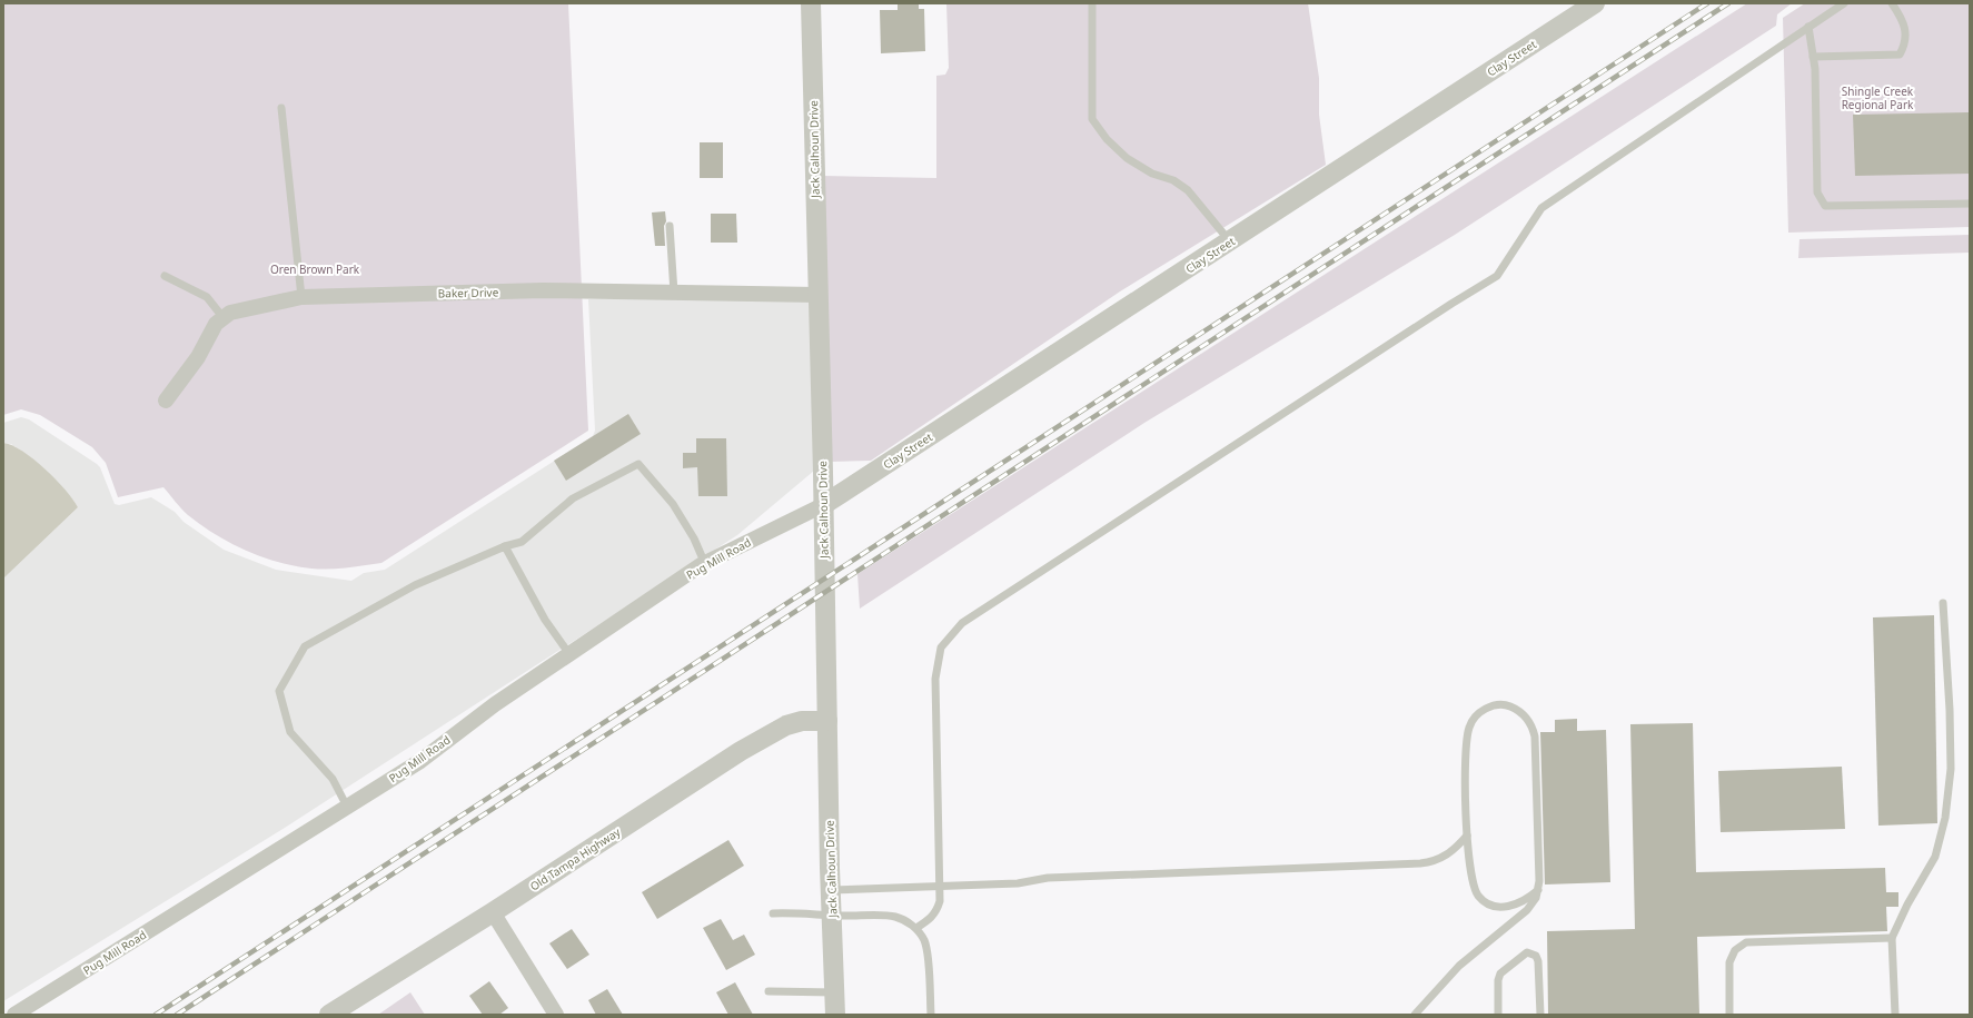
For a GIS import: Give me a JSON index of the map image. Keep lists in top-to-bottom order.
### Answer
{
  "streets": {
    "street": [
      "Clay Street",
      "Jack Calhoun Drive",
      "Baker Drive",
      "Pug Mill Road",
      "Old Tampa Highway"
    ]
  },
  "crossings": [
    ["Clay Street", "Jack Calhoun Drive"],
    ["Clay Street", "Pug Mill Road"],
    ["Jack Calhoun Drive", "Baker Drive"],
    ["Jack Calhoun Drive", "Pug Mill Road"],
    ["Jack Calhoun Drive", "Old Tampa Highway"]
  ],
  "parks": ["Shingle Creek Regional Park", "Oren Brown Park"]
}
